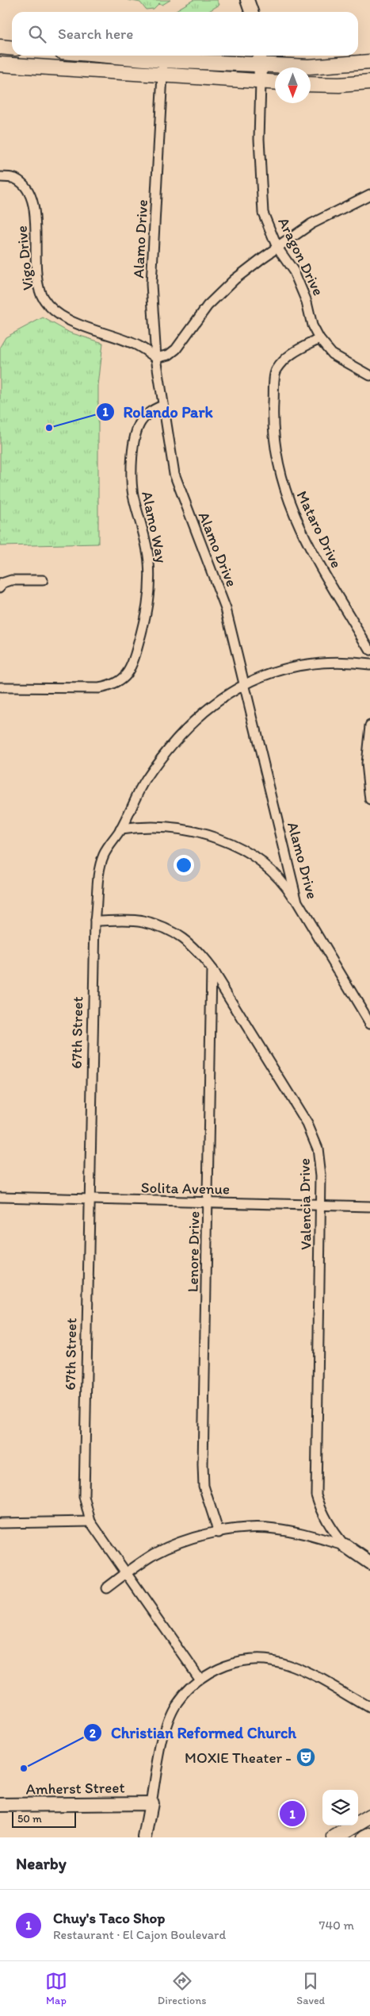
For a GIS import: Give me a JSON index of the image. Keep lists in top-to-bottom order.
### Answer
{
  "streets": {
    "street": [
      "Alamo Drive",
      "Aragon Drive",
      "Vigo Drive",
      "Alamo Way",
      "Mataro Drive",
      "67th Street",
      "Solita Avenue",
      "Valencia Drive",
      "Lenore Drive",
      "Amherst Street"
    ]
  },
  "crossings": [
    ["Alamo Drive", "Vigo Drive"],
    ["Alamo Drive", "Alamo Way"],
    ["Alamo Drive", "67th Street"],
    ["Aragon Drive", "Mataro Drive"],
    ["67th Street", "Solita Avenue"],
    ["67th Street", "Valencia Drive"],
    ["Solita Avenue", "Valencia Drive"],
    ["Solita Avenue", "Lenore Drive"],
    ["Valencia Drive", "Lenore Drive"]
  ],
  "places": {
    "other": ["Rolando Park", "Christian Reformed Church"],
    "theatre": ["MOXIE Theater -"]
  },
  "scale_bar": "50 m",
  "north": "bottom",
  "page": {
    "search": "Search here",
    "pins": "1",
    "scale": "50 m",
    "heading": "Nearby",
    "list": [
      {
        "mark": "1",
        "name": "Chuy's Taco Shop",
        "note": "Restaurant · El Cajon Boulevard",
        "value": "740 m"
      }
    ],
    "nav": ["Map", "Directions", "Saved"]
  }
}
